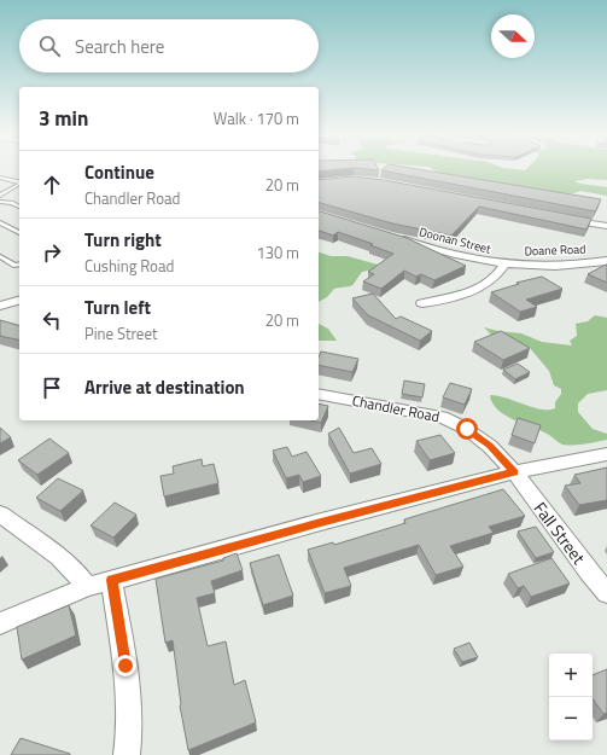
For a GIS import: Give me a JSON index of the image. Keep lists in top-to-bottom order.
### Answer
{
  "streets": {
    "street": [
      "Doonan Street",
      "Doane Road",
      "Chandler Road",
      "Fall Street"
    ]
  },
  "crossings": [
    ["Doonan Street", "Doane Road"],
    ["Chandler Road", "Fall Street"]
  ],
  "north": "right",
  "page": {
    "search": "Search here",
    "heading": ["3 min", "Walk · 170 m"],
    "list": [
      ["Continue", "Chandler Road", "20 m"],
      ["Turn right", "Cushing Road", "130 m"],
      ["Turn left", "Pine Street", "20 m"],
      "Arrive at destination"
    ],
    "map_buttons": ["+", "−"]
  }
}
